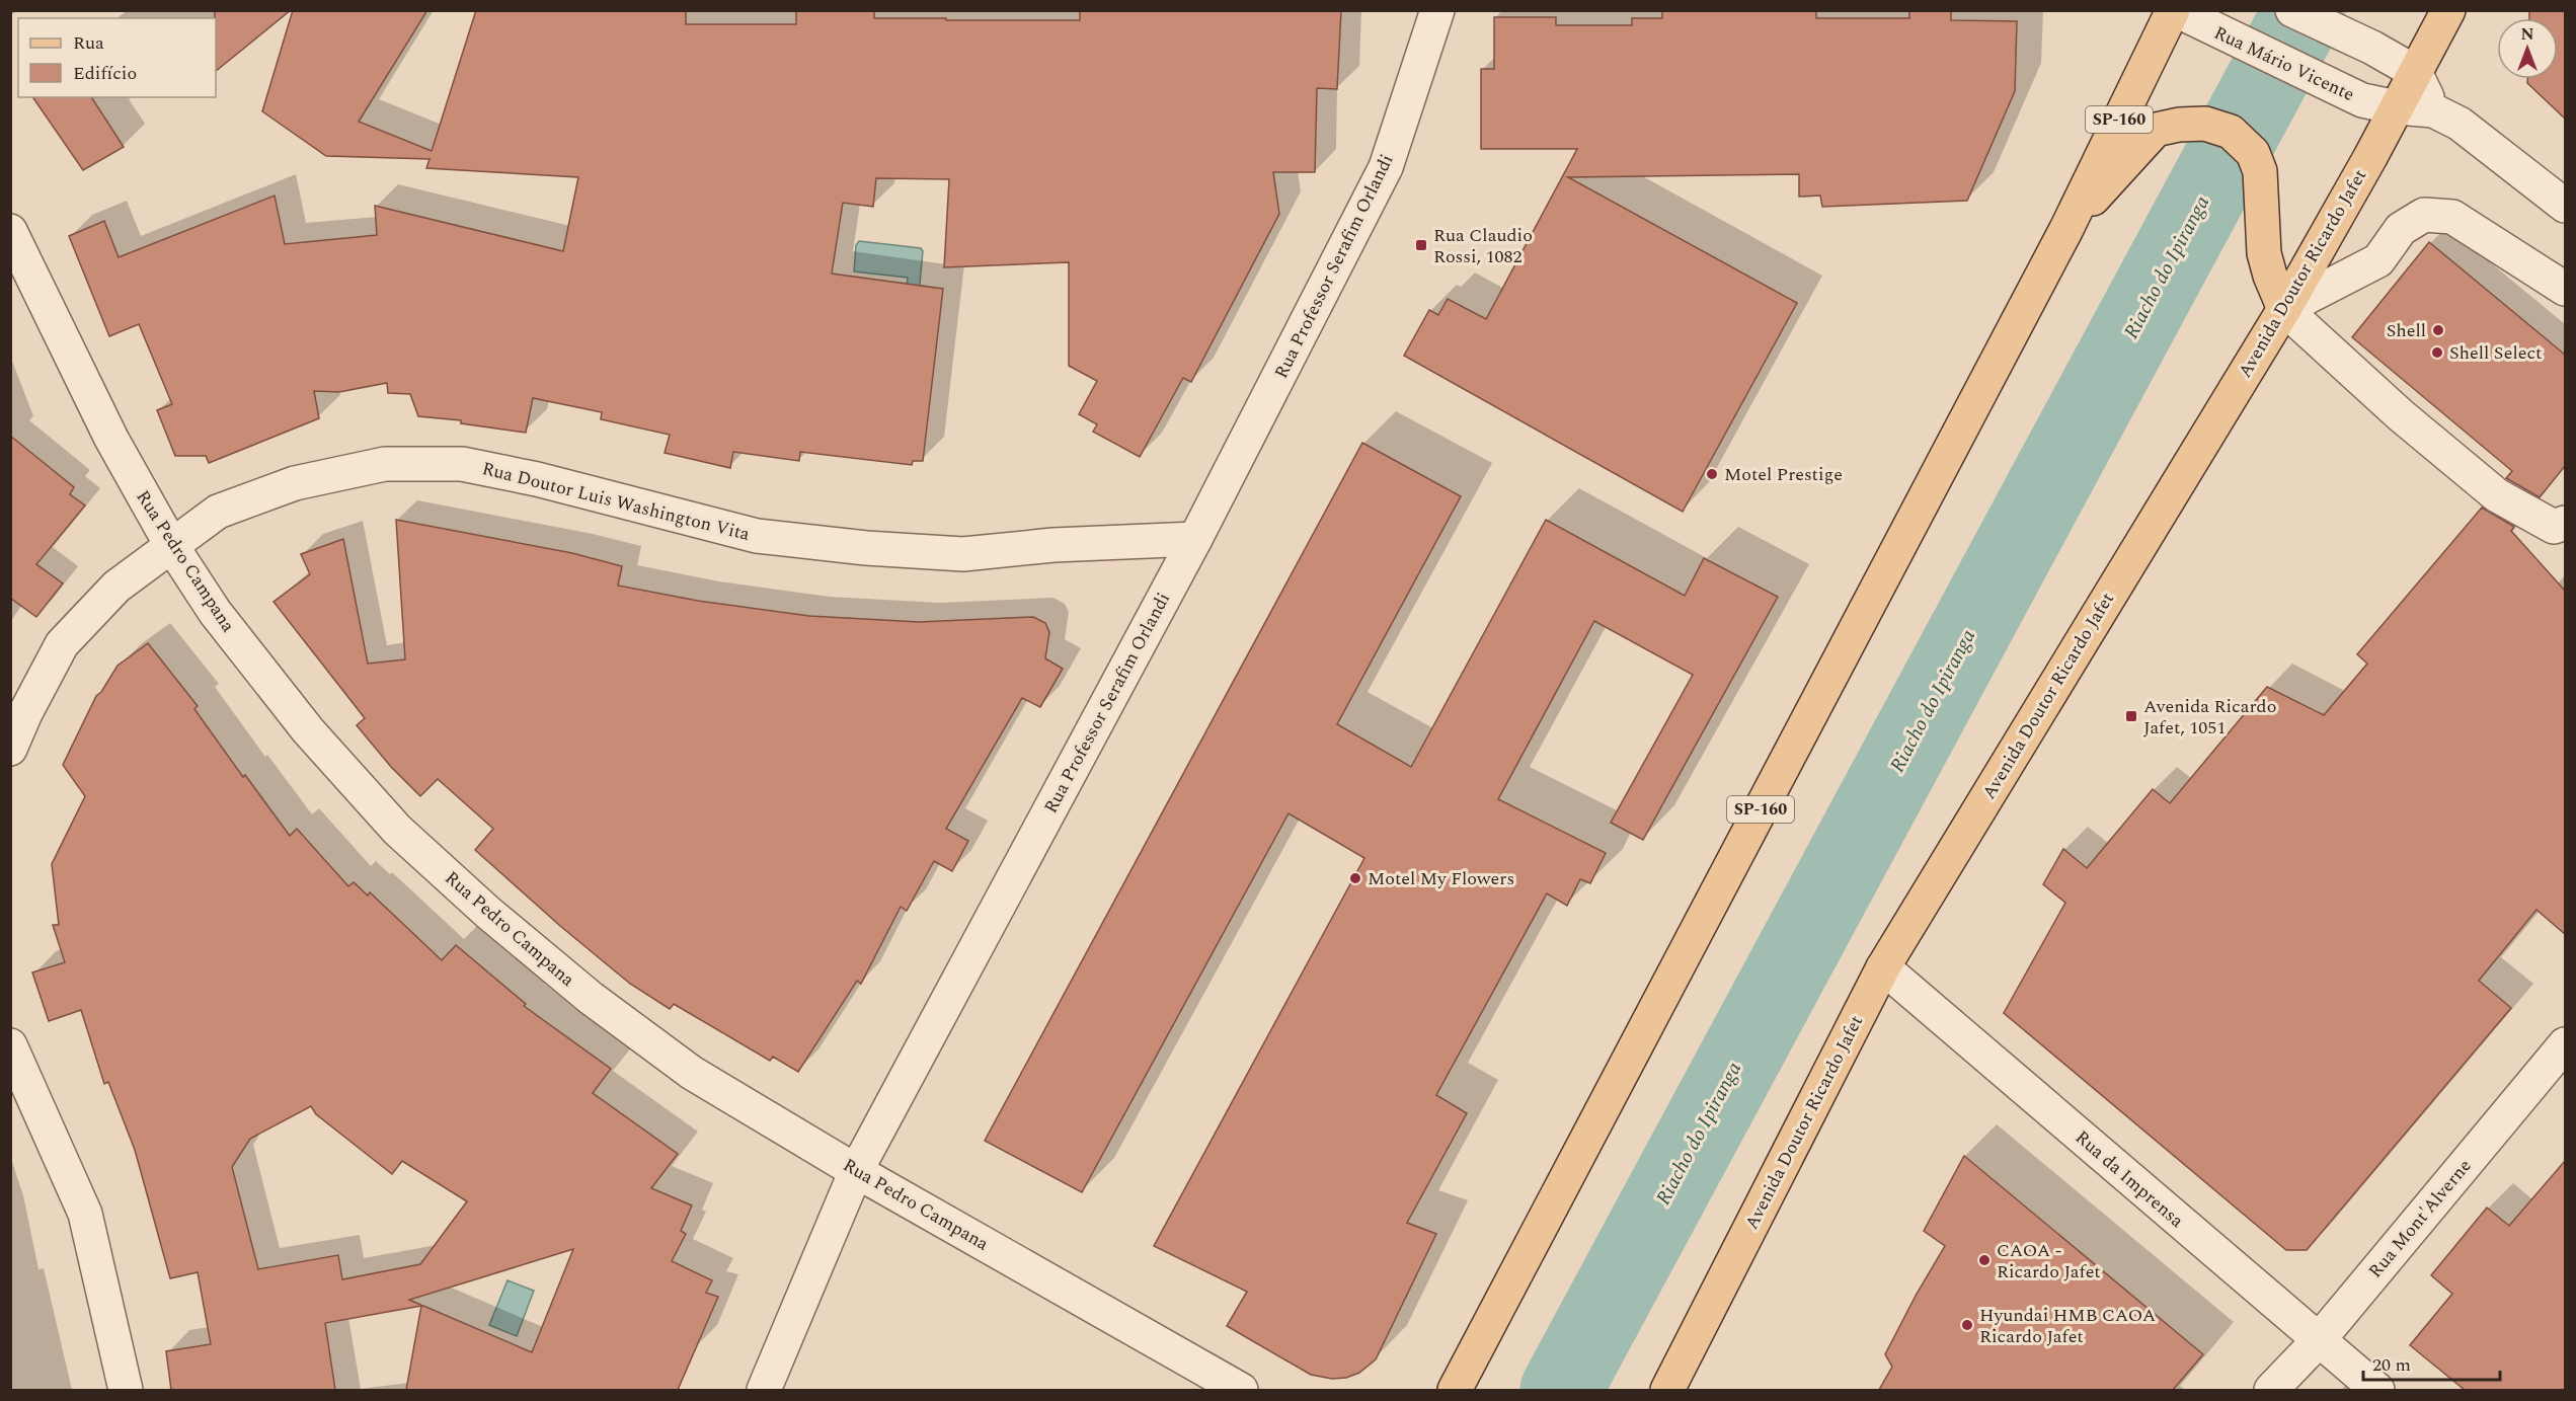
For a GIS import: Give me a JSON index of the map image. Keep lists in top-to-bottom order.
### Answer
{
  "streets": {
    "main road": ["SP-160", "Avenida Doutor Ricardo Jafet"],
    "street": [
      "Rua Mário Vicente",
      "Rua Professor Serafim Orlandi",
      "Rua Doutor Luis Washington Vita",
      "Rua Pedro Campana",
      "Rua da Imprensa",
      "Rua Mont'Alverne"
    ]
  },
  "crossings": [
    ["Rua Mário Vicente", "SP-160"],
    ["Rua Mário Vicente", "Avenida Doutor Ricardo Jafet"],
    ["Rua Professor Serafim Orlandi", "Rua Doutor Luis Washington Vita"],
    ["Rua Professor Serafim Orlandi", "Rua Pedro Campana"],
    ["Avenida Doutor Ricardo Jafet", "Rua da Imprensa"],
    ["Rua Doutor Luis Washington Vita", "Rua Pedro Campana"],
    ["Rua da Imprensa", "Rua Mont'Alverne"]
  ],
  "water": ["Riacho do Ipiranga"],
  "places": {
    "transit": ["Rua Claudio Rossi, 1082", "Avenida Ricardo Jafet, 1051"],
    "other": [
      "Shell",
      "Shell Select",
      "Motel Prestige",
      "Motel My Flowers",
      "CAOA - Ricardo Jafet",
      "Hyundai HMB CAOA Ricardo Jafet"
    ]
  },
  "legend": ["Rua", "Edifício"],
  "scale_bar": "20 m",
  "north": "top"
}
